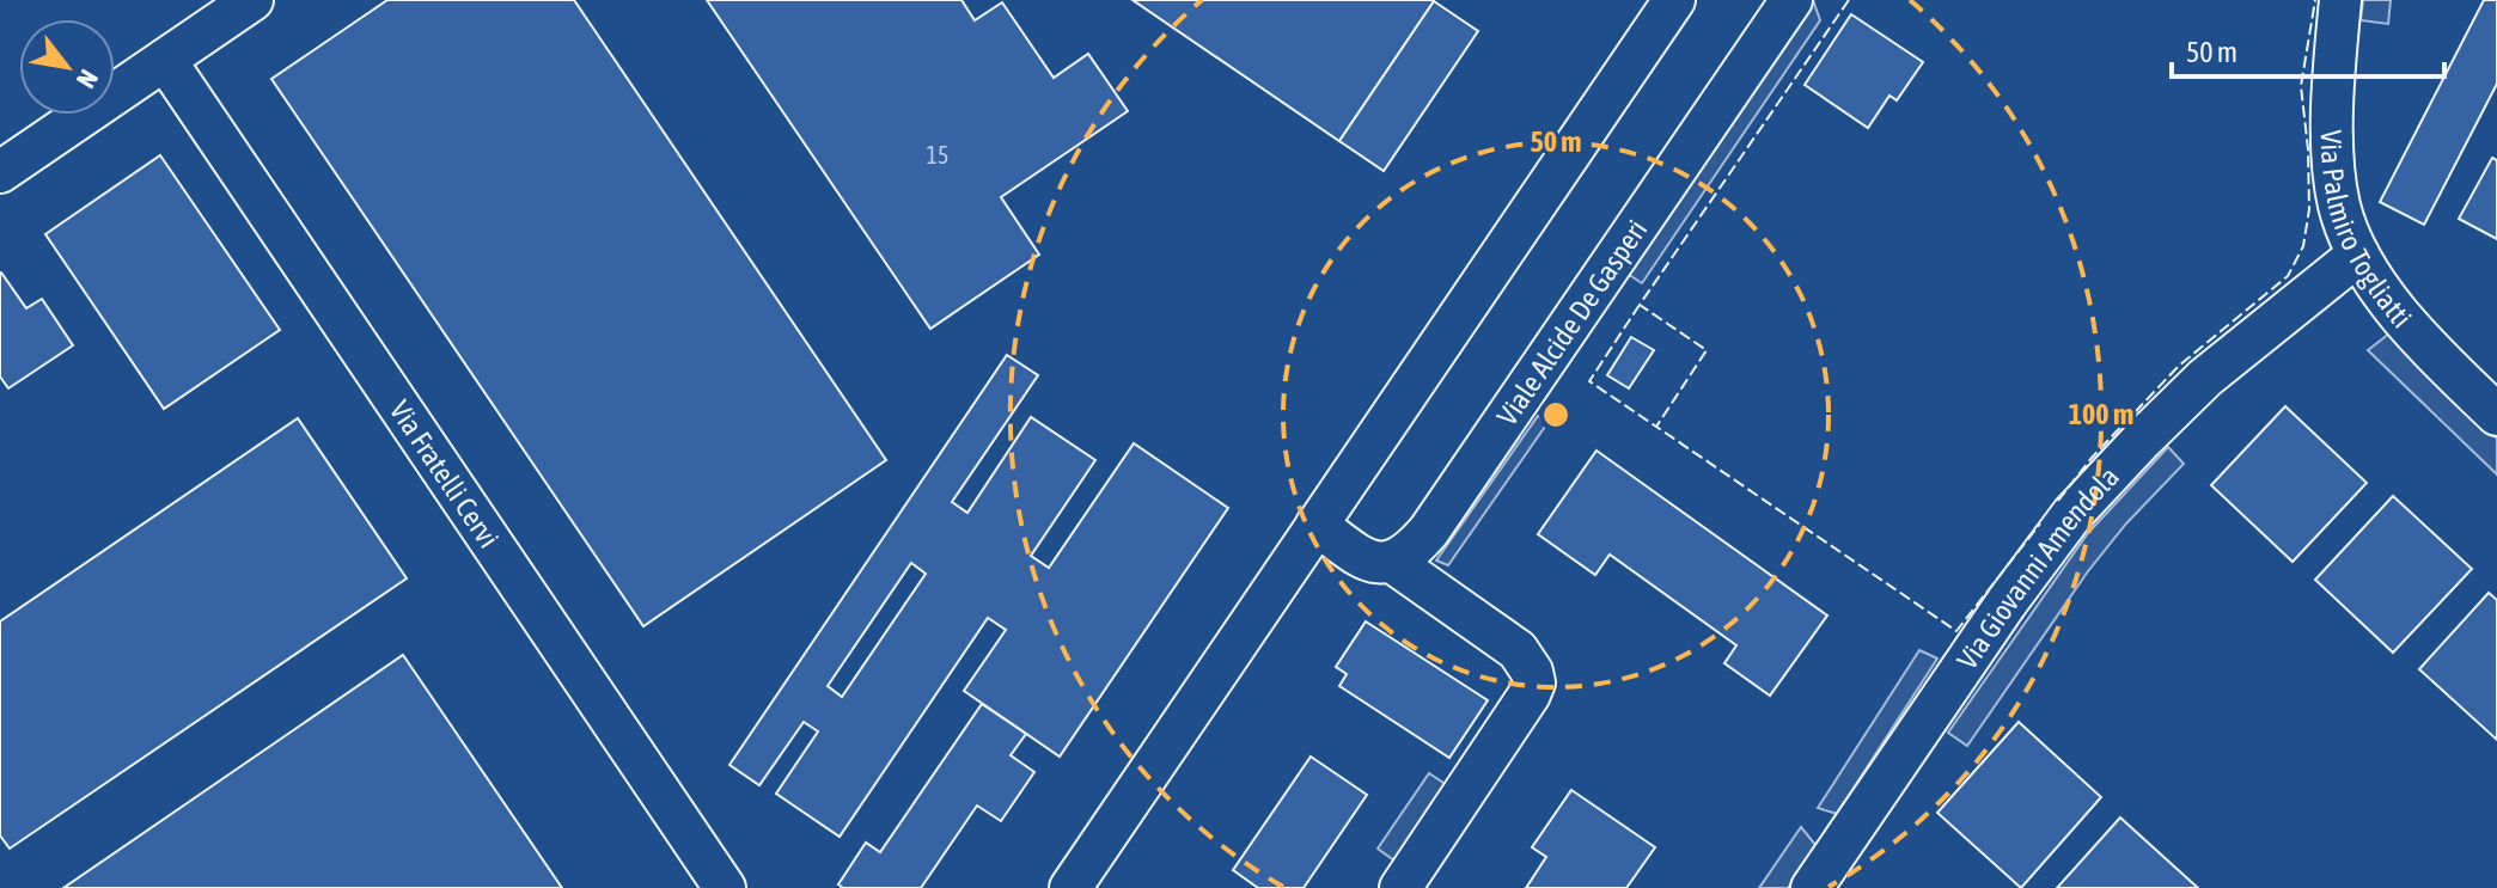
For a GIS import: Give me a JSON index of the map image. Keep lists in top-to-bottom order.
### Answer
{
  "streets": {
    "street": [
      "Via Palmiro Togliatti",
      "Viale Alcide De Gasperi",
      "Via Fratelli Cervi",
      "Via Giovanni Amendola"
    ]
  },
  "crossings": [
    ["Via Palmiro Togliatti", "Via Giovanni Amendola"]
  ],
  "house_numbers": ["15"],
  "scale_bar": "50 m",
  "north": "bottom right",
  "rings": ["50 m", "100 m"]
}
